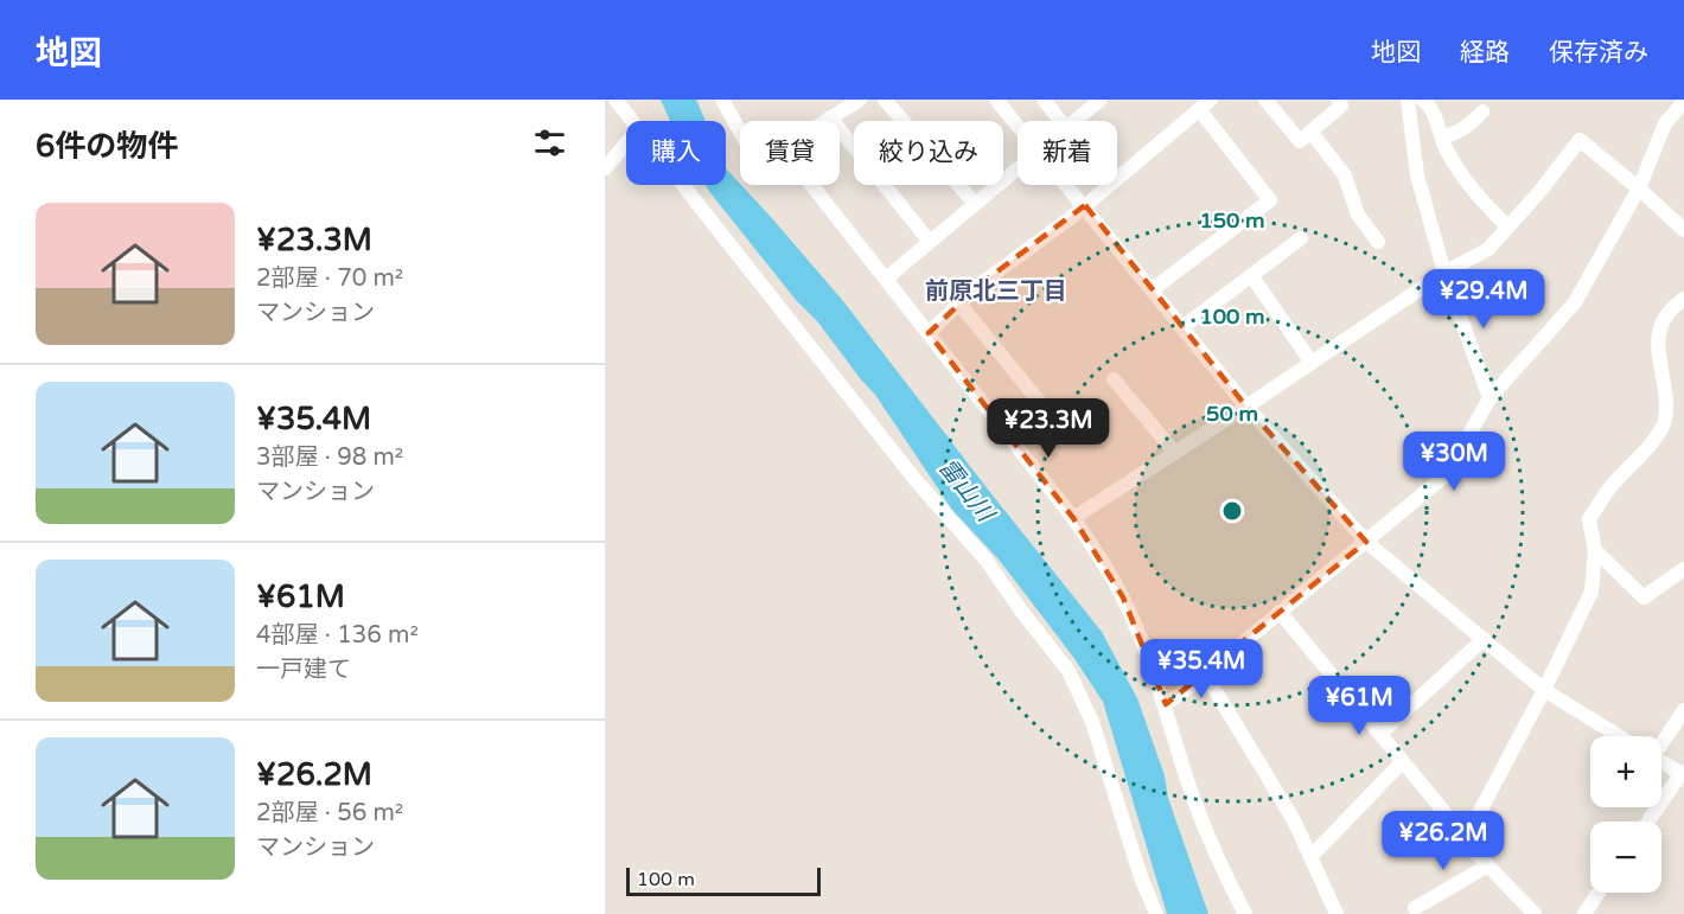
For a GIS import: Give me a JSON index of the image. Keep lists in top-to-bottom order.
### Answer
{
  "districts": ["前原北三丁目"],
  "water": ["雷山川"],
  "scale_bar": "100 m",
  "page": {
    "header": "地図",
    "nav": ["地図", "経路", "保存済み"],
    "heading": "6件の物件",
    "chip": [
      "購入",
      "賃貸",
      "絞り込み",
      "新着"
    ],
    "list": [
      {
        "name": "¥23.3M",
        "note": "2部屋 · 70 m² · マンション"
      },
      {
        "name": "¥35.4M",
        "note": "3部屋 · 98 m² · マンション"
      },
      {
        "name": "¥61M",
        "note": "4部屋 · 136 m² · 一戸建て"
      },
      {
        "name": "¥26.2M",
        "note": "2部屋 · 56 m² · マンション"
      }
    ],
    "price": [
      "¥29.4M",
      "¥23.3M",
      "¥30M",
      "¥35.4M",
      "¥61M",
      "¥26.2M"
    ],
    "map_buttons": ["+", "−"],
    "scale": "100 m"
  },
  "rings": ["150 m", "100 m", "50 m"]
}
